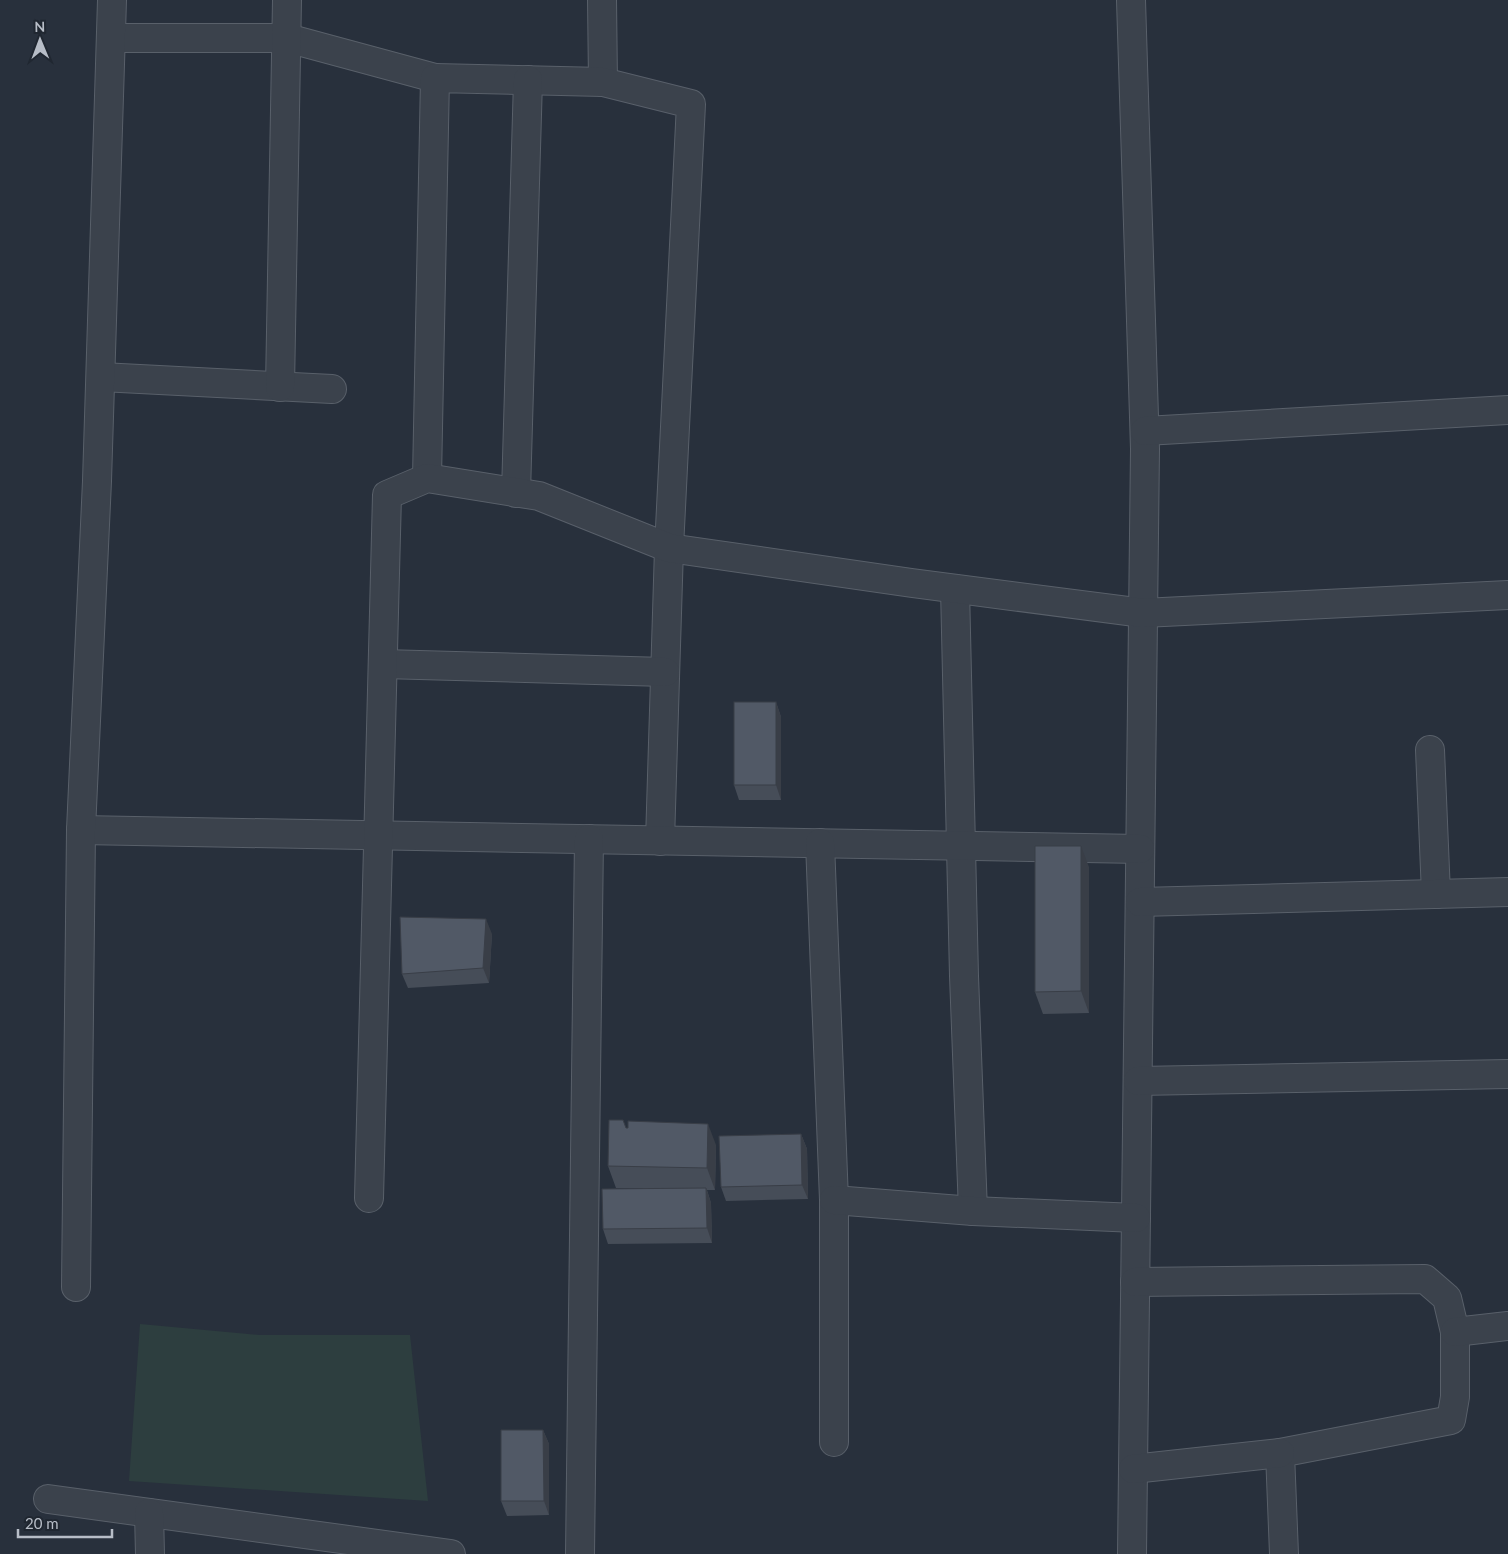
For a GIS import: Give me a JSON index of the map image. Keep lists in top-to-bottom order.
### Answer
{
  "scale_bar": "20 m",
  "north": "top"
}
